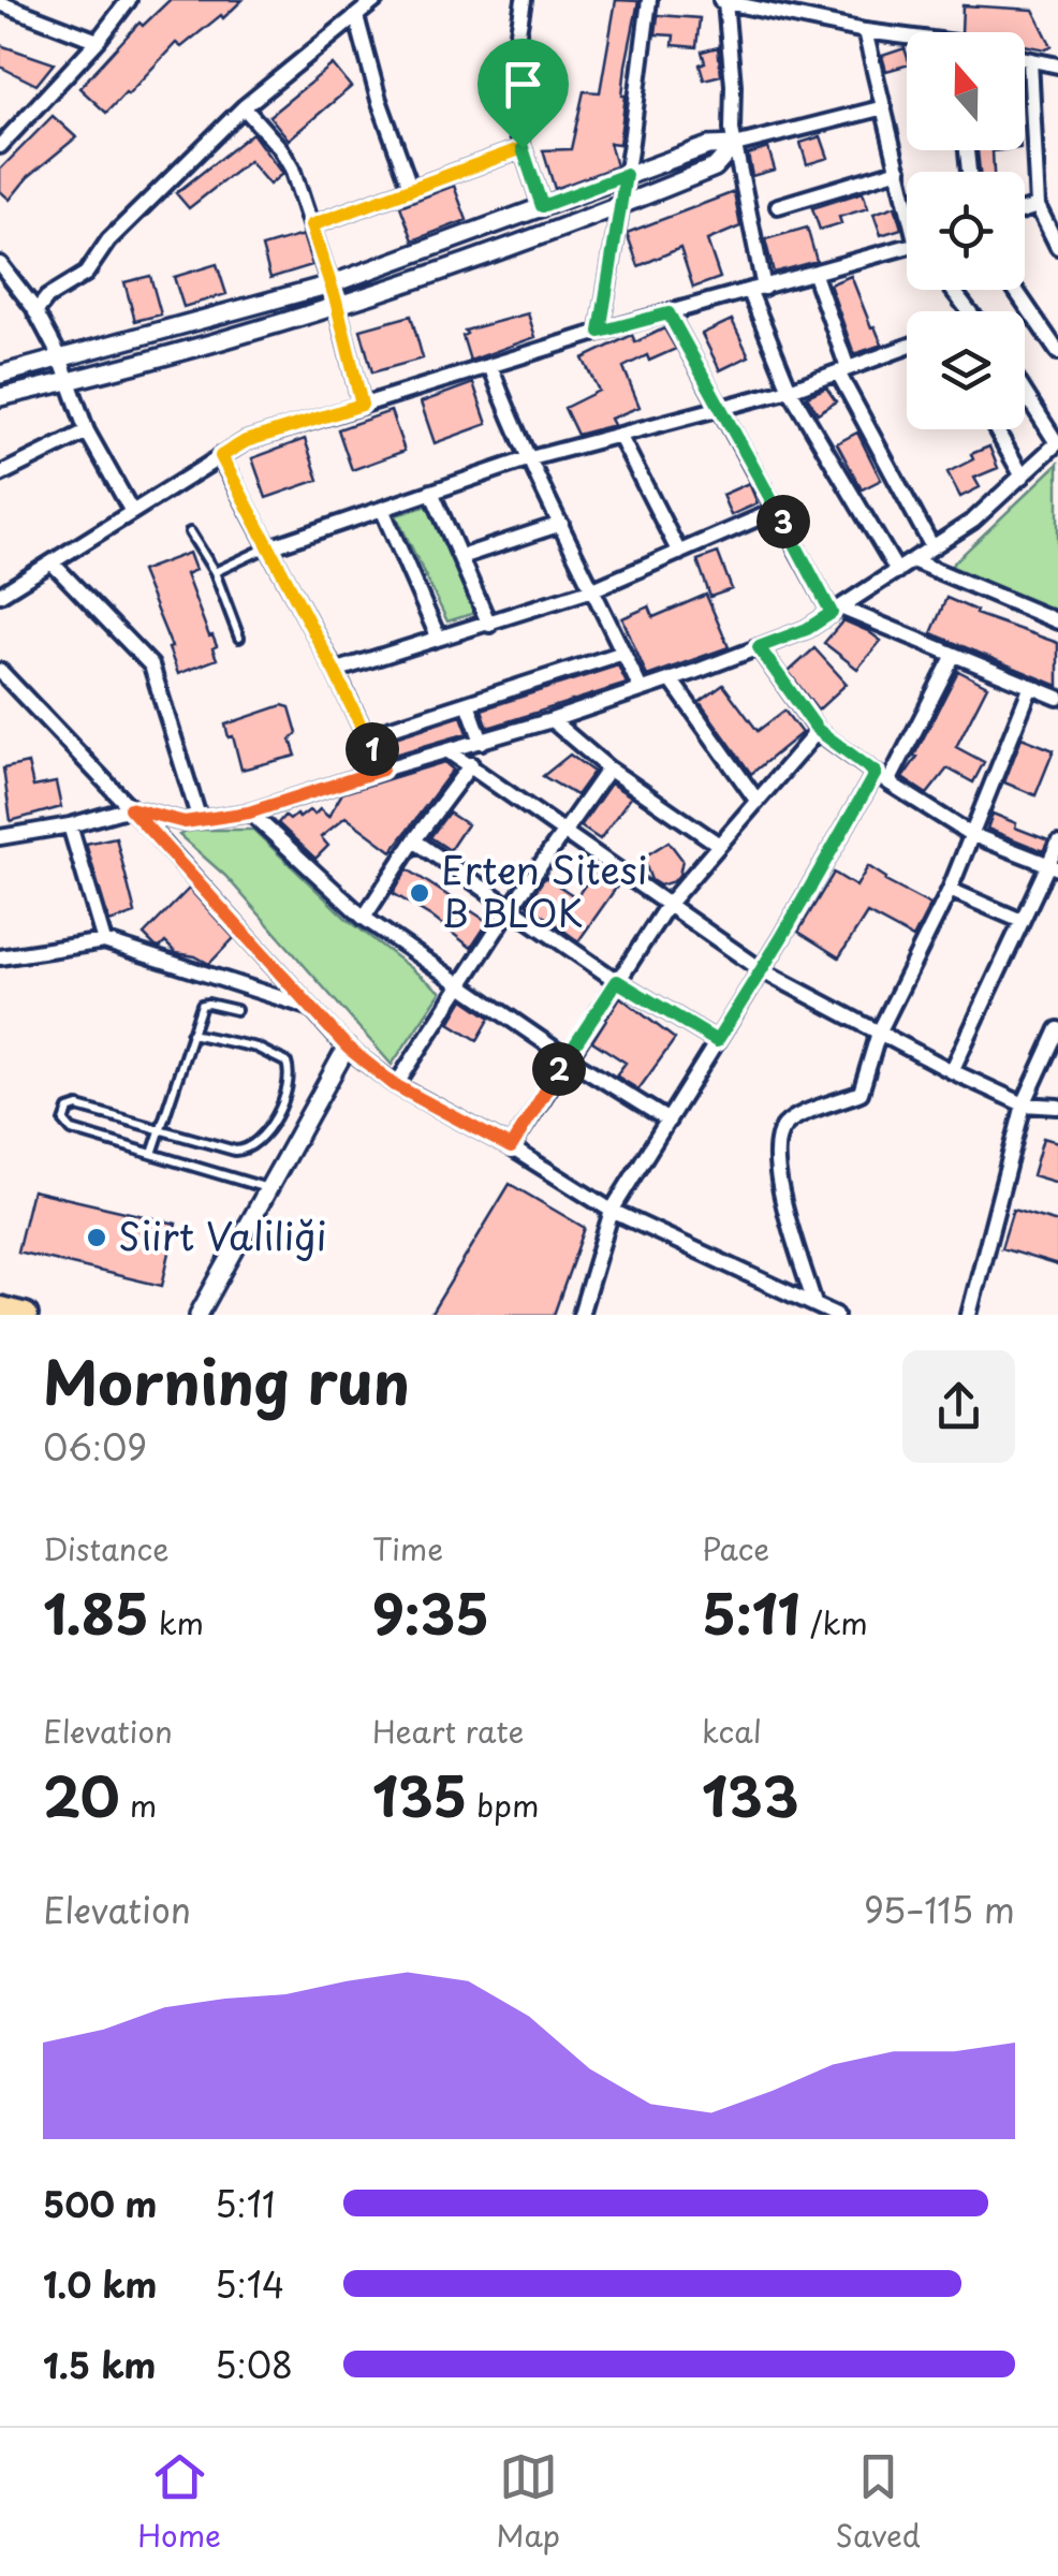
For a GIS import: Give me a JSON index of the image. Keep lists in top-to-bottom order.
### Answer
{
  "places": ["Erten Sitesi B BLOK", "Siirt Valiliği"],
  "north": "top",
  "page": {
    "pins": ["3", "1", "2"],
    "heading": ["Morning run", "06:09"],
    "stats": [
      ["Distance", "1.85 km"],
      ["Time", "9:35"],
      ["Pace", "5:11 /km"],
      ["Elevation", "20 m"],
      ["Heart rate", "135 bpm"],
      ["kcal", "133"]
    ],
    "chart": ["Elevation", "95–115 m"],
    "list": [
      {
        "name": "500 m",
        "note": "5:11"
      },
      {
        "name": "1.0 km",
        "note": "5:14"
      },
      {
        "name": "1.5 km",
        "note": "5:08"
      }
    ],
    "tabs": ["Home", "Map", "Saved"]
  }
}
